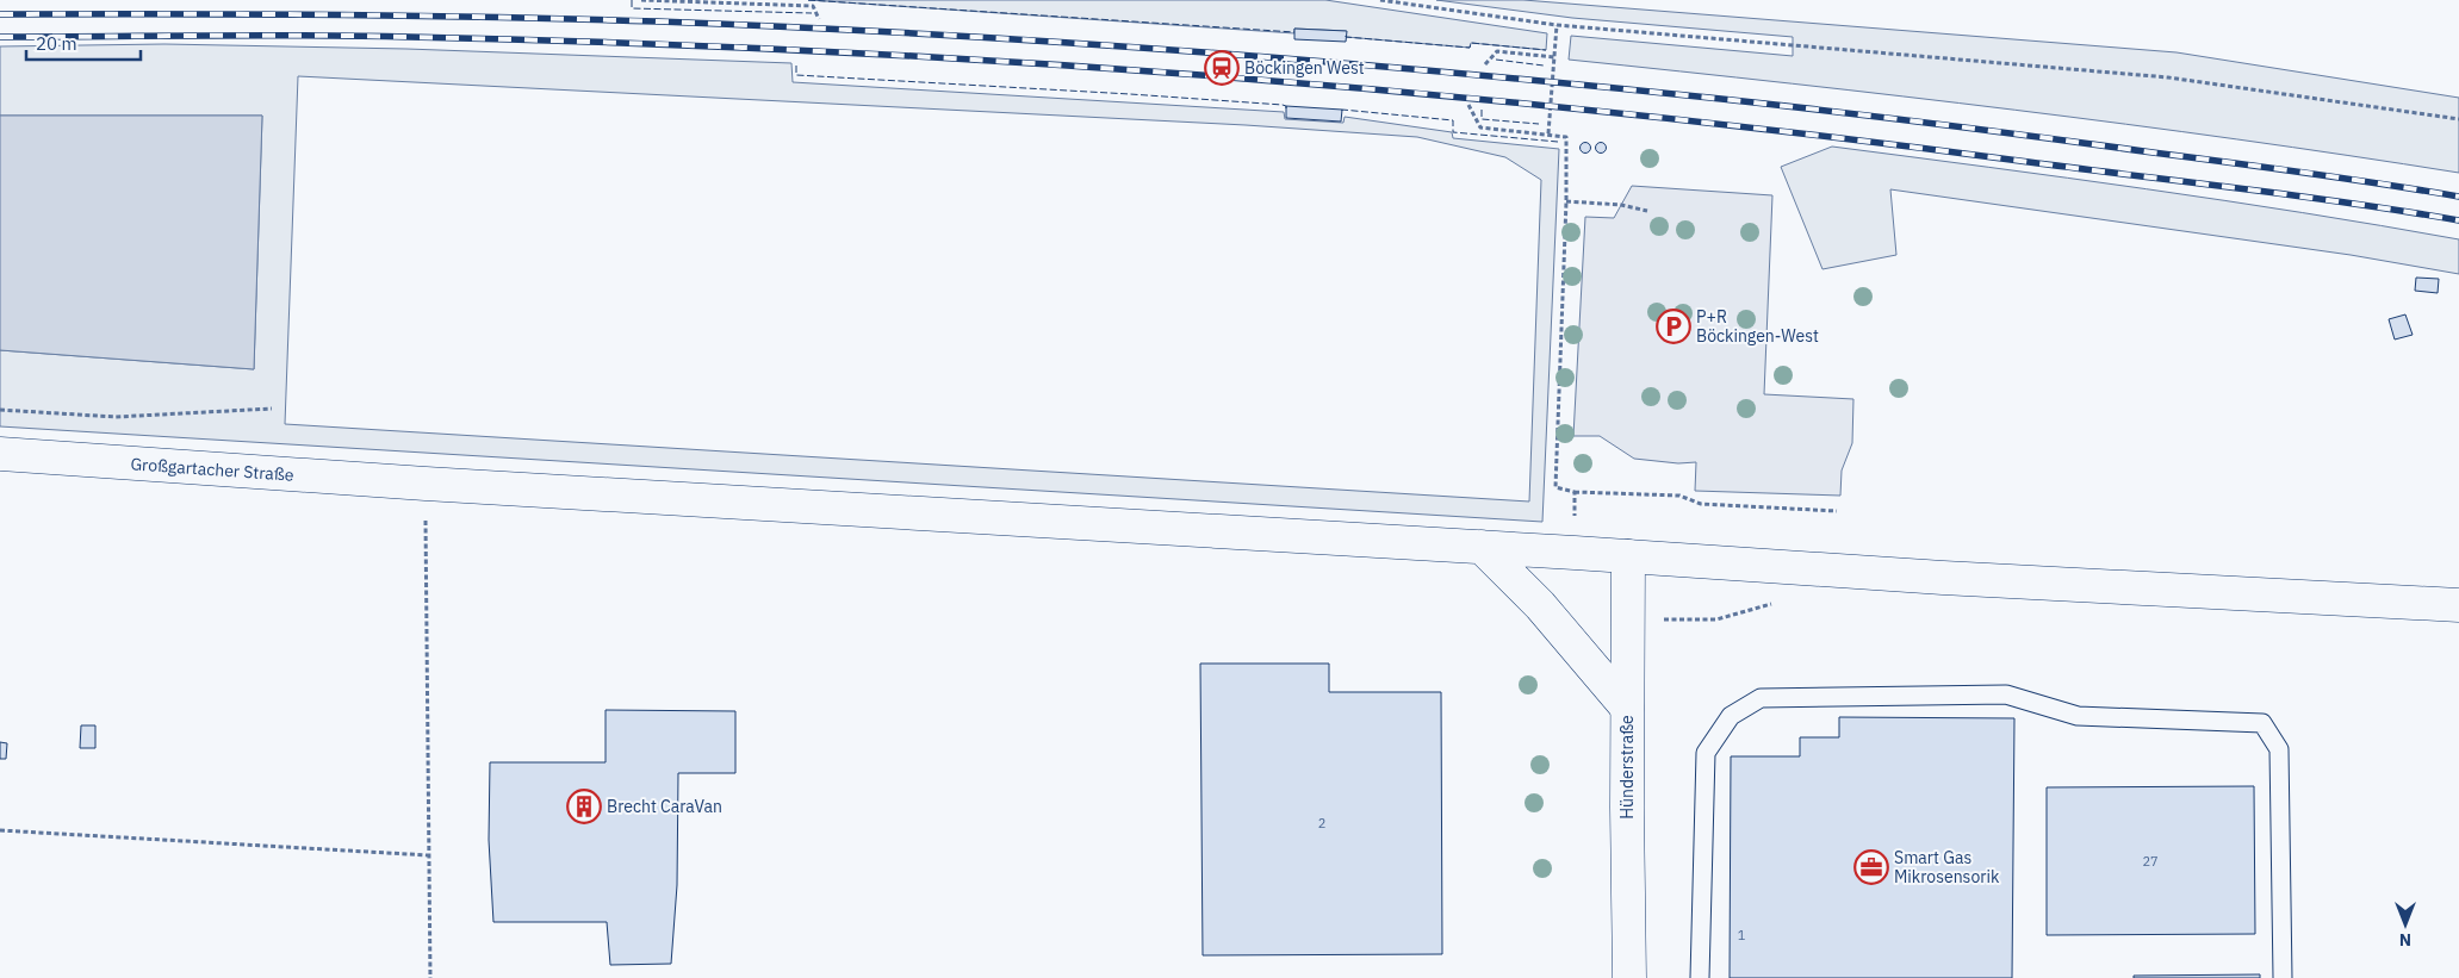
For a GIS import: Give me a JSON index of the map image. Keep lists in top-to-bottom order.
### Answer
{
  "streets": {
    "main road": ["Großgartacher Straße", "Hünderstraße"]
  },
  "crossings": [
    ["Großgartacher Straße", "Hünderstraße"]
  ],
  "places": {
    "station": ["Böckingen West"],
    "parking": ["P+R Böckingen-West"],
    "building": ["Brecht CaraVan"],
    "office": ["Smart Gas Mikrosensorik"]
  },
  "house_numbers": ["2", "27", "1"],
  "scale_bar": "20 m",
  "north": "bottom"
}
